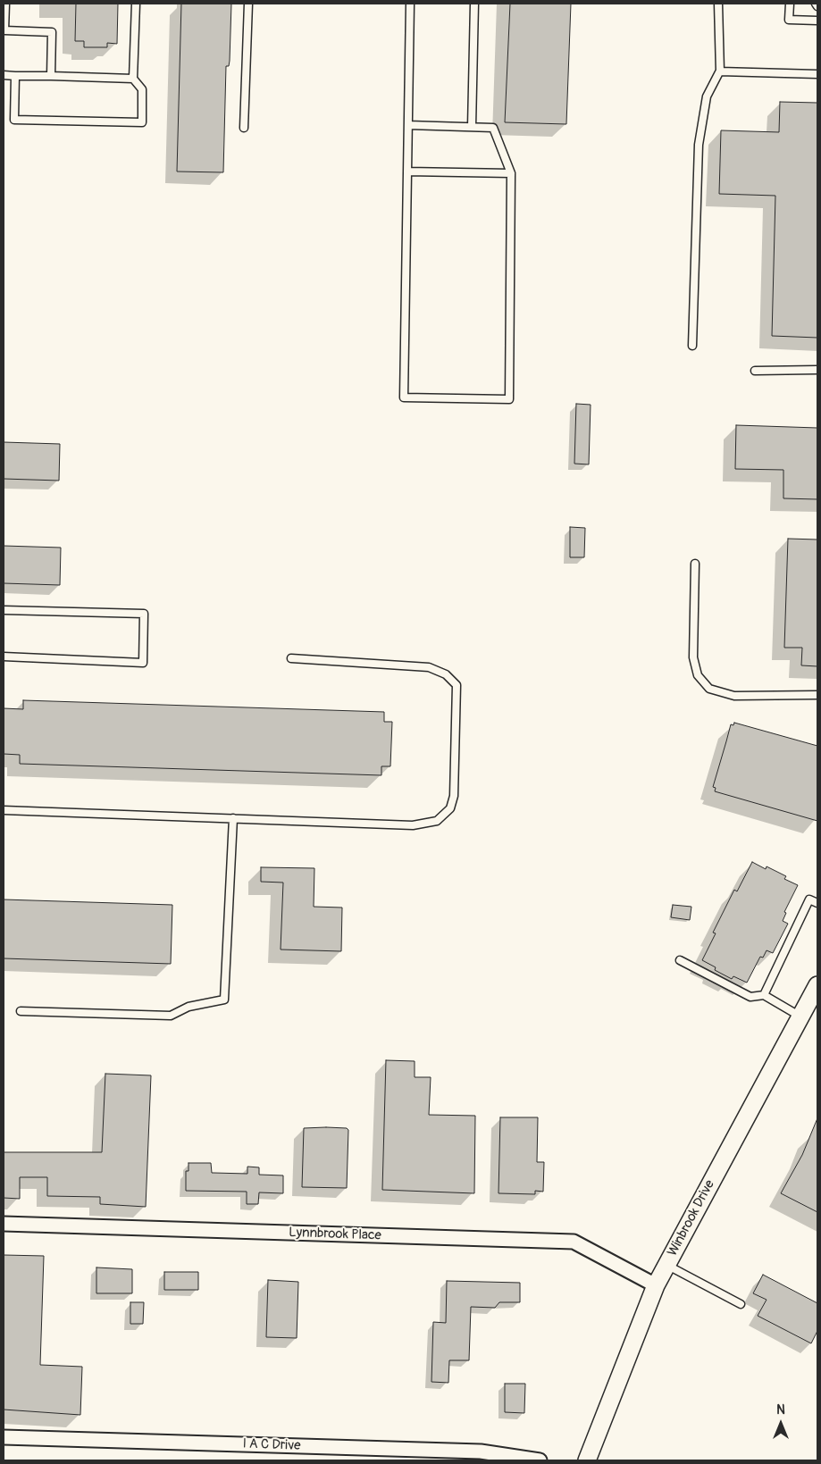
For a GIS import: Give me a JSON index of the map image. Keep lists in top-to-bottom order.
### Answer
{
  "streets": {
    "street": ["Winbrook Drive", "Lynnbrook Place", "I A C Drive"]
  },
  "crossings": [
    ["Winbrook Drive", "Lynnbrook Place"]
  ],
  "north": "top"
}
